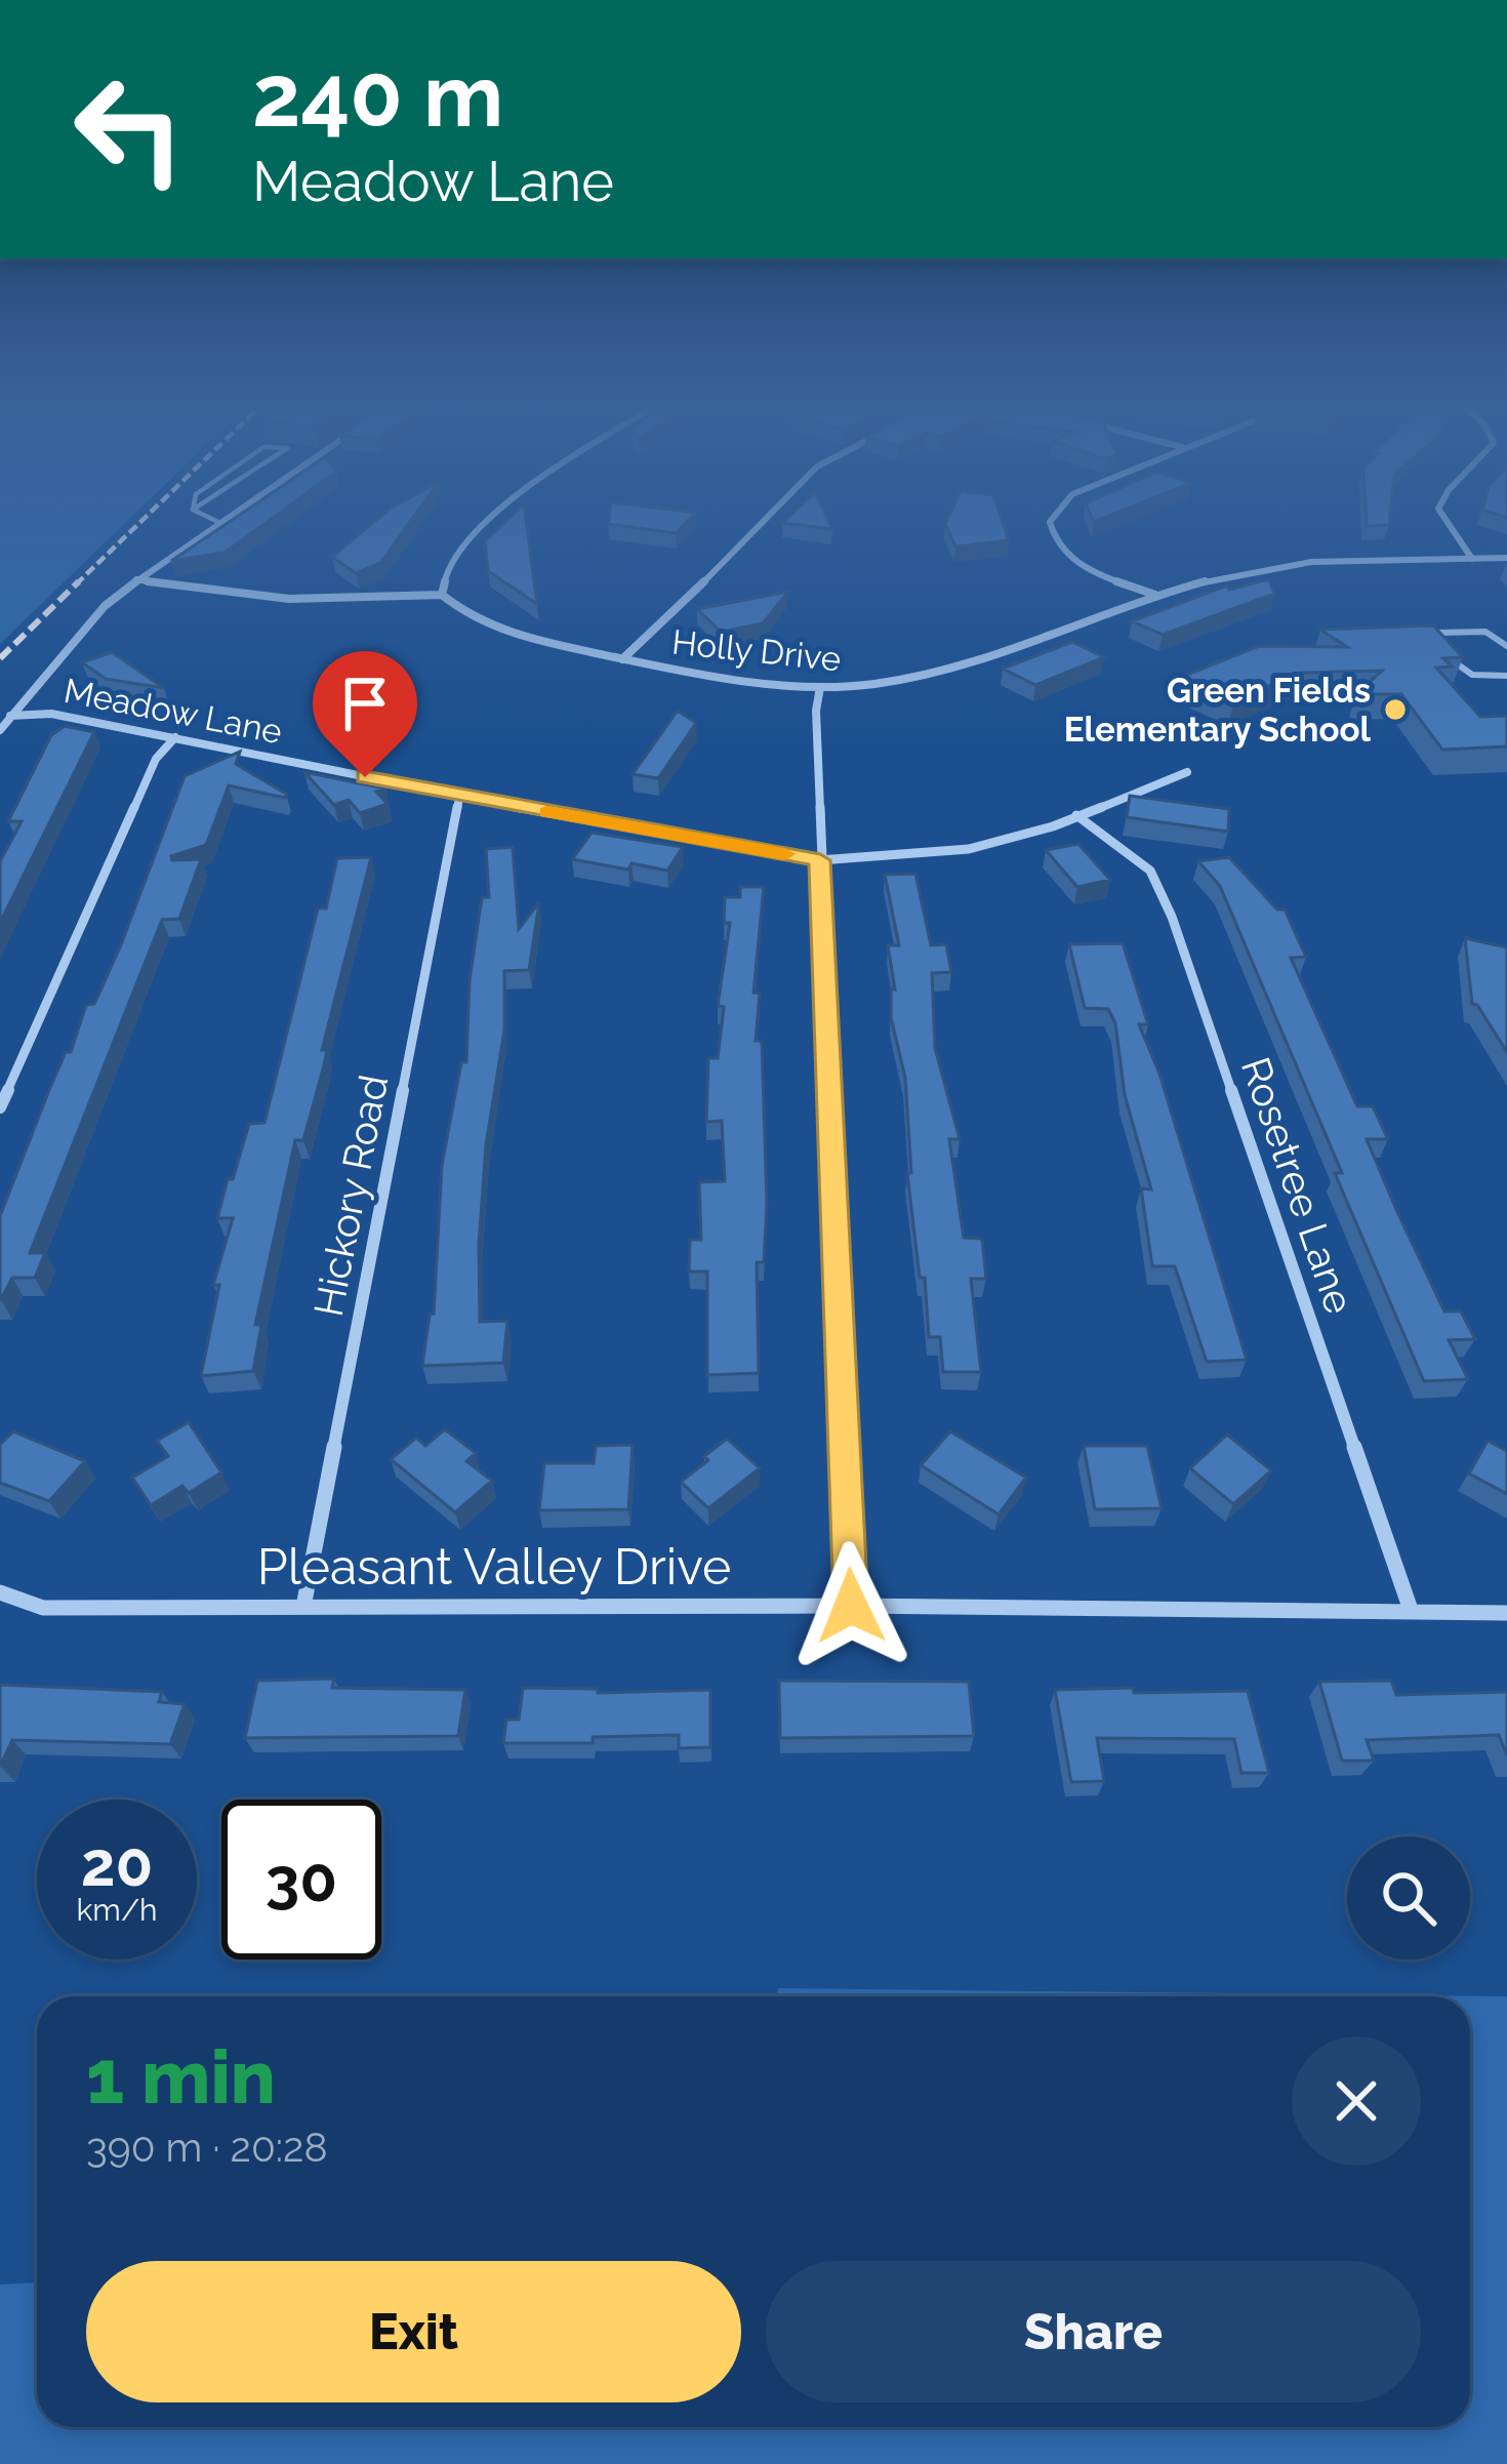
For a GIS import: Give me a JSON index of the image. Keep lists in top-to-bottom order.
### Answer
{
  "streets": {
    "street": [
      "Holly Drive",
      "Meadow Lane",
      "Rosetree Lane",
      "Hickory Road",
      "Pleasant Valley Drive"
    ]
  },
  "crossings": [
    ["Meadow Lane", "Rosetree Lane"],
    ["Meadow Lane", "Hickory Road"],
    ["Rosetree Lane", "Pleasant Valley Drive"],
    ["Hickory Road", "Pleasant Valley Drive"]
  ],
  "places": ["Green Fields Elementary School"],
  "page": {
    "turn": ["240 m", "Meadow Lane"],
    "speed": "20 km/h",
    "limit": "30",
    "heading": ["1 min", "390 m · 20:28"],
    "buttons": ["Exit", "Share"]
  }
}
